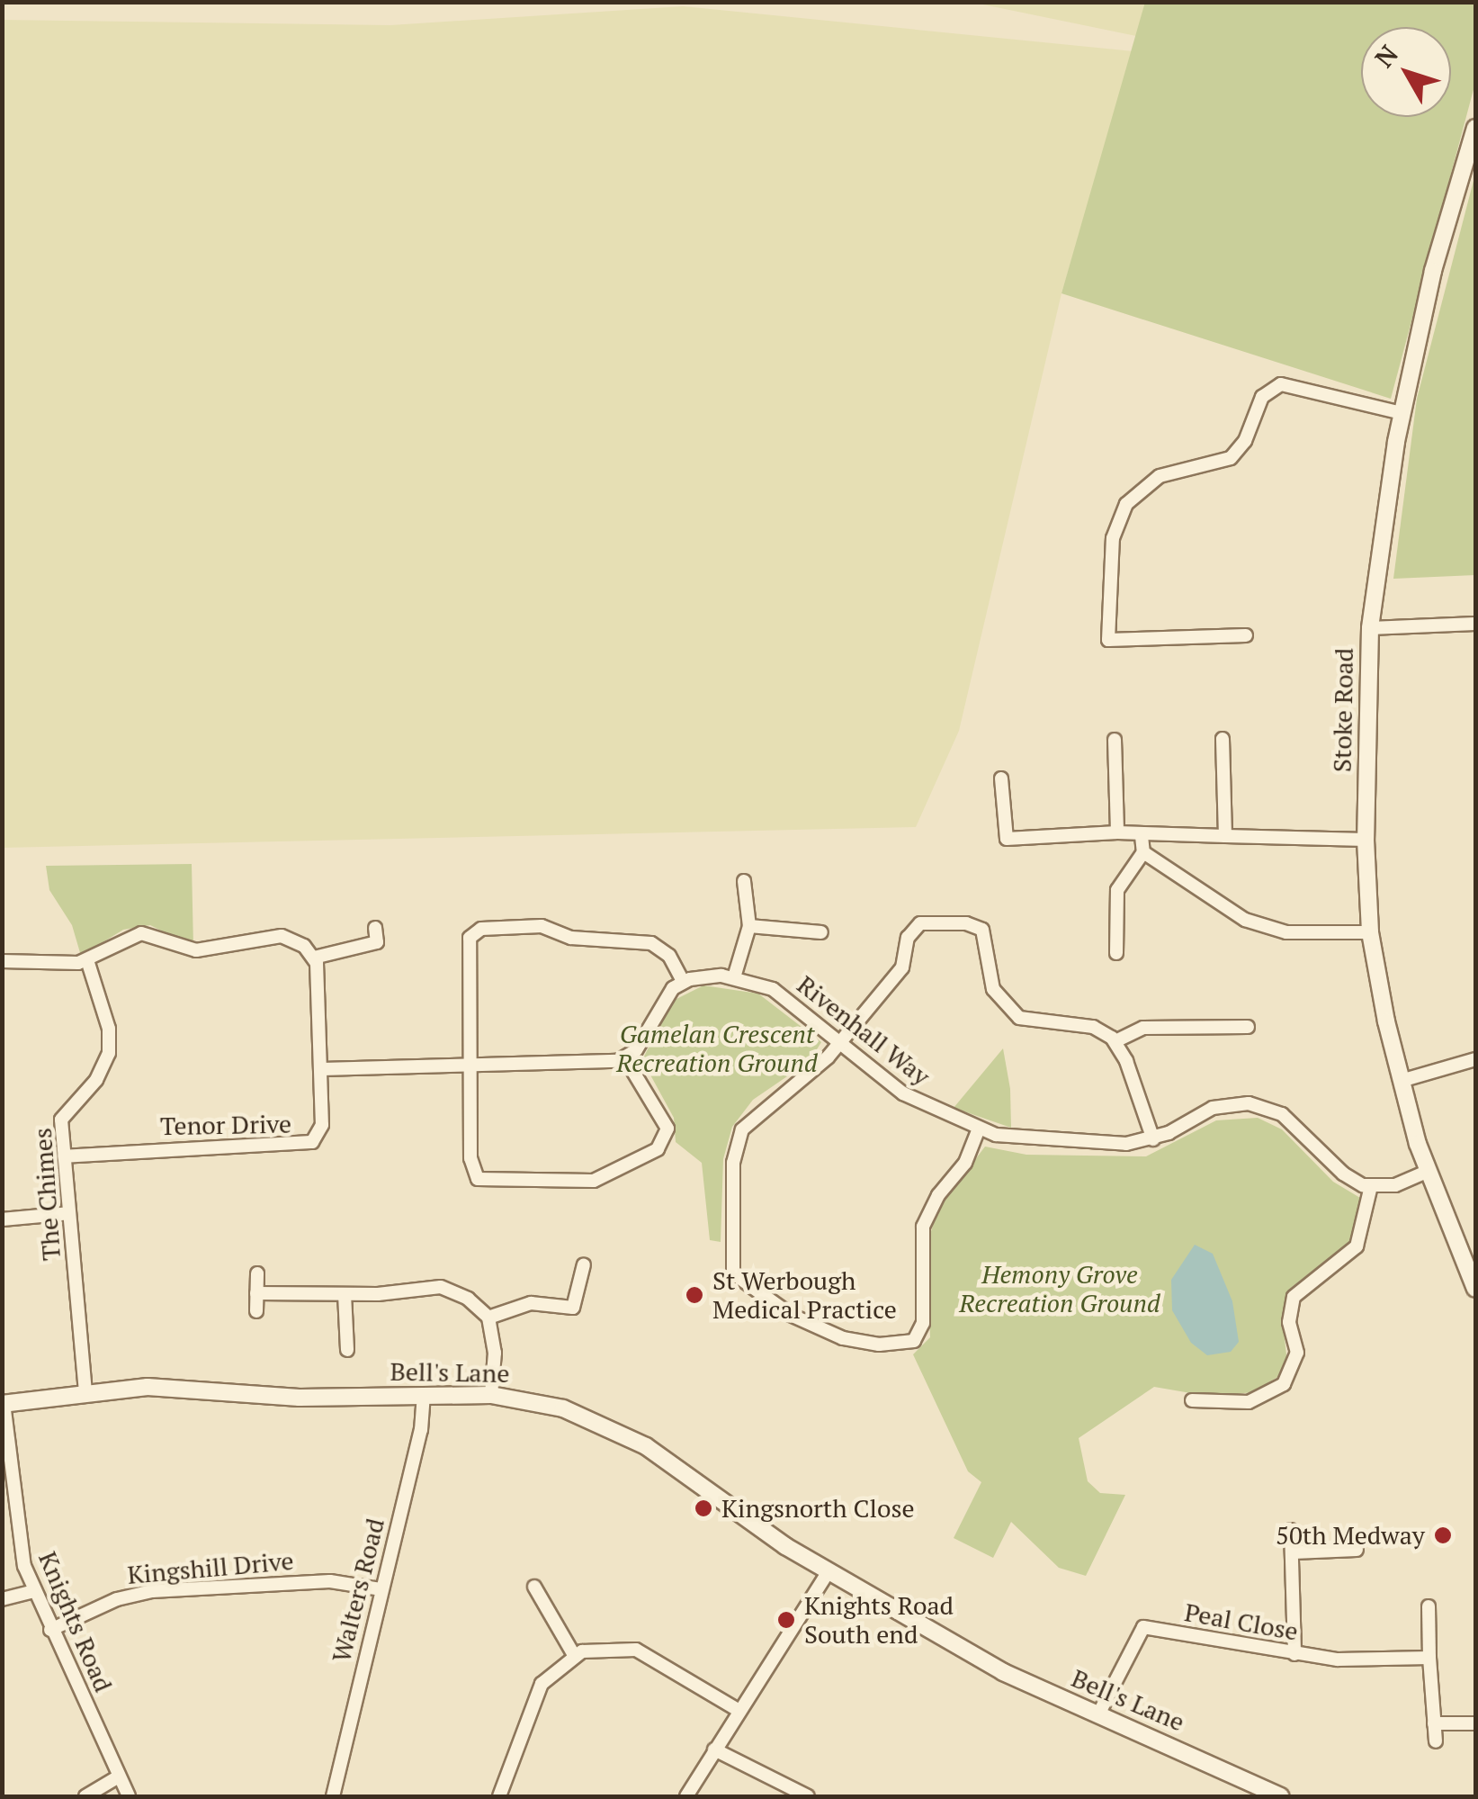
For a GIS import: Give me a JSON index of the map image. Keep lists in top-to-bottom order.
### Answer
{
  "streets": {
    "street": [
      "Stoke Road",
      "Rivenhall Way",
      "Tenor Drive",
      "The Chimes",
      "Bell's Lane",
      "Kingshill Drive",
      "Walters Road",
      "Knights Road",
      "Peal Close"
    ]
  },
  "crossings": [
    ["Tenor Drive", "The Chimes"],
    ["The Chimes", "Bell's Lane"],
    ["Bell's Lane", "Walters Road"],
    ["Bell's Lane", "Knights Road"],
    ["Bell's Lane", "Peal Close"],
    ["Kingshill Drive", "Walters Road"],
    ["Kingshill Drive", "Knights Road"]
  ],
  "parks": ["Gamelan Crescent Recreation Ground", "Hemony Grove Recreation Ground"],
  "places": [
    "St Werbough Medical Practice",
    "Kingsnorth Close",
    "50th Medway",
    "Knights Road South end"
  ],
  "north": "top left"
}
